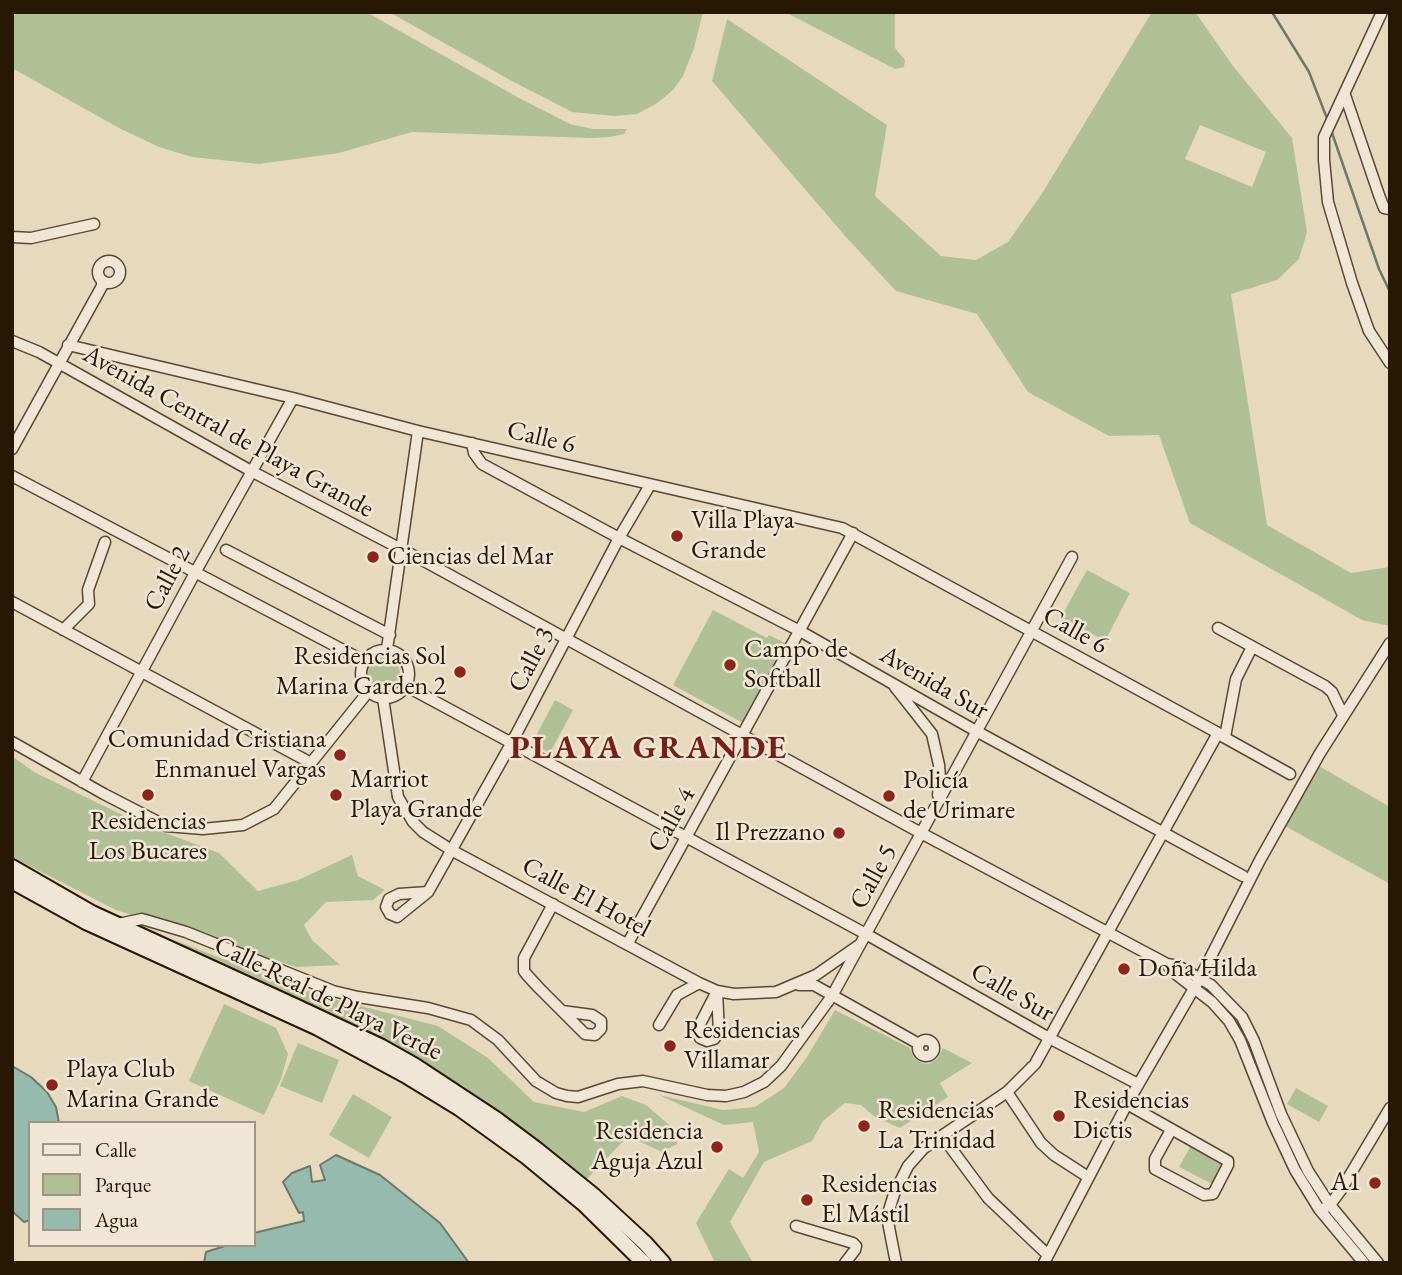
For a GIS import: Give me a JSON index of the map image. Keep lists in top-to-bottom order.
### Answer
{
  "streets": {
    "street": [
      "Avenida Central de Playa Grande",
      "Calle 6",
      "Calle 2",
      "Calle 3",
      "Avenida Sur",
      "Calle 4",
      "Calle 5",
      "Calle El Hotel",
      "Calle Sur",
      "Calle Real de Playa Verde"
    ]
  },
  "crossings": [
    ["Avenida Central de Playa Grande", "Calle 2"],
    ["Avenida Central de Playa Grande", "Calle 3"],
    ["Avenida Central de Playa Grande", "Calle 4"],
    ["Avenida Central de Playa Grande", "Calle 5"],
    ["Calle 6", "Calle 2"],
    ["Calle 6", "Calle 3"],
    ["Calle 6", "Avenida Sur"],
    ["Calle 6", "Calle 4"],
    ["Calle 6", "Calle 5"],
    ["Calle 3", "Avenida Sur"],
    ["Calle 3", "Calle El Hotel"],
    ["Calle 3", "Calle Sur"],
    ["Avenida Sur", "Calle 4"],
    ["Avenida Sur", "Calle 5"],
    ["Calle 4", "Calle El Hotel"],
    ["Calle 4", "Calle Sur"],
    ["Calle 5", "Calle El Hotel"],
    ["Calle 5", "Calle Sur"],
    ["Calle 5", "Calle Real de Playa Verde"],
    ["Calle El Hotel", "Calle Sur"]
  ],
  "districts": ["PLAYA GRANDE"],
  "places": [
    "Villa Playa Grande",
    "Ciencias del Mar",
    "Campo de Softball",
    "Residencias Sol Marina Garden 2",
    "Comunidad Cristiana Enmanuel Vargas",
    "Residencias Los Bucares",
    "Marriot Playa Grande",
    "Policía de Urimare",
    "Il Prezzano",
    "Doña Hilda",
    "Residencias Villamar",
    "Playa Club Marina Grande",
    "Residencias Dictis",
    "Residencias La Trinidad",
    "Residencia Aguja Azul",
    "A1",
    "Residencias El Mástil"
  ],
  "legend": ["Calle", "Parque", "Agua"]
}
